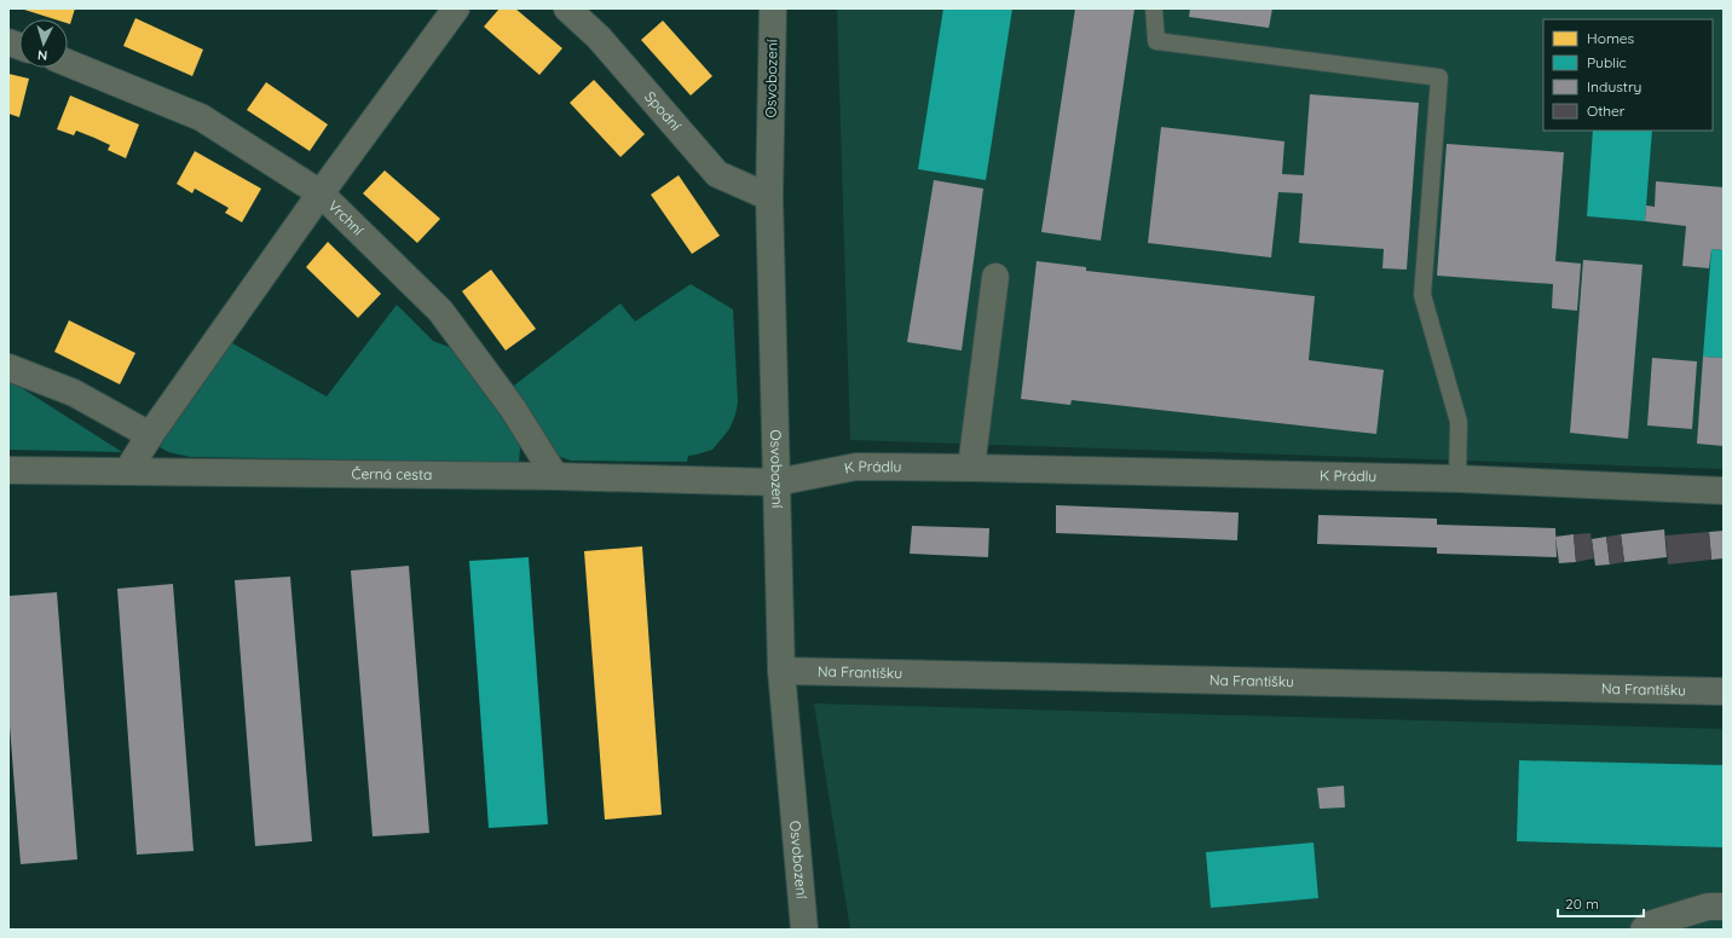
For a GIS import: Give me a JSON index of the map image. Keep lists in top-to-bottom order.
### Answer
{
  "streets": {
    "main road": ["Osvobození"],
    "street": [
      "Spodní",
      "Vrchní",
      "K Prádlu",
      "Černá cesta",
      "Na Františku"
    ]
  },
  "crossings": [
    ["Osvobození", "Spodní"],
    ["Osvobození", "K Prádlu"],
    ["Osvobození", "Černá cesta"],
    ["Osvobození", "Na Františku"],
    ["Vrchní", "Černá cesta"],
    ["K Prádlu", "Černá cesta"]
  ],
  "legend": [
    "Homes",
    "Public",
    "Industry",
    "Other"
  ],
  "scale_bar": "20 m",
  "north": "bottom"
}
